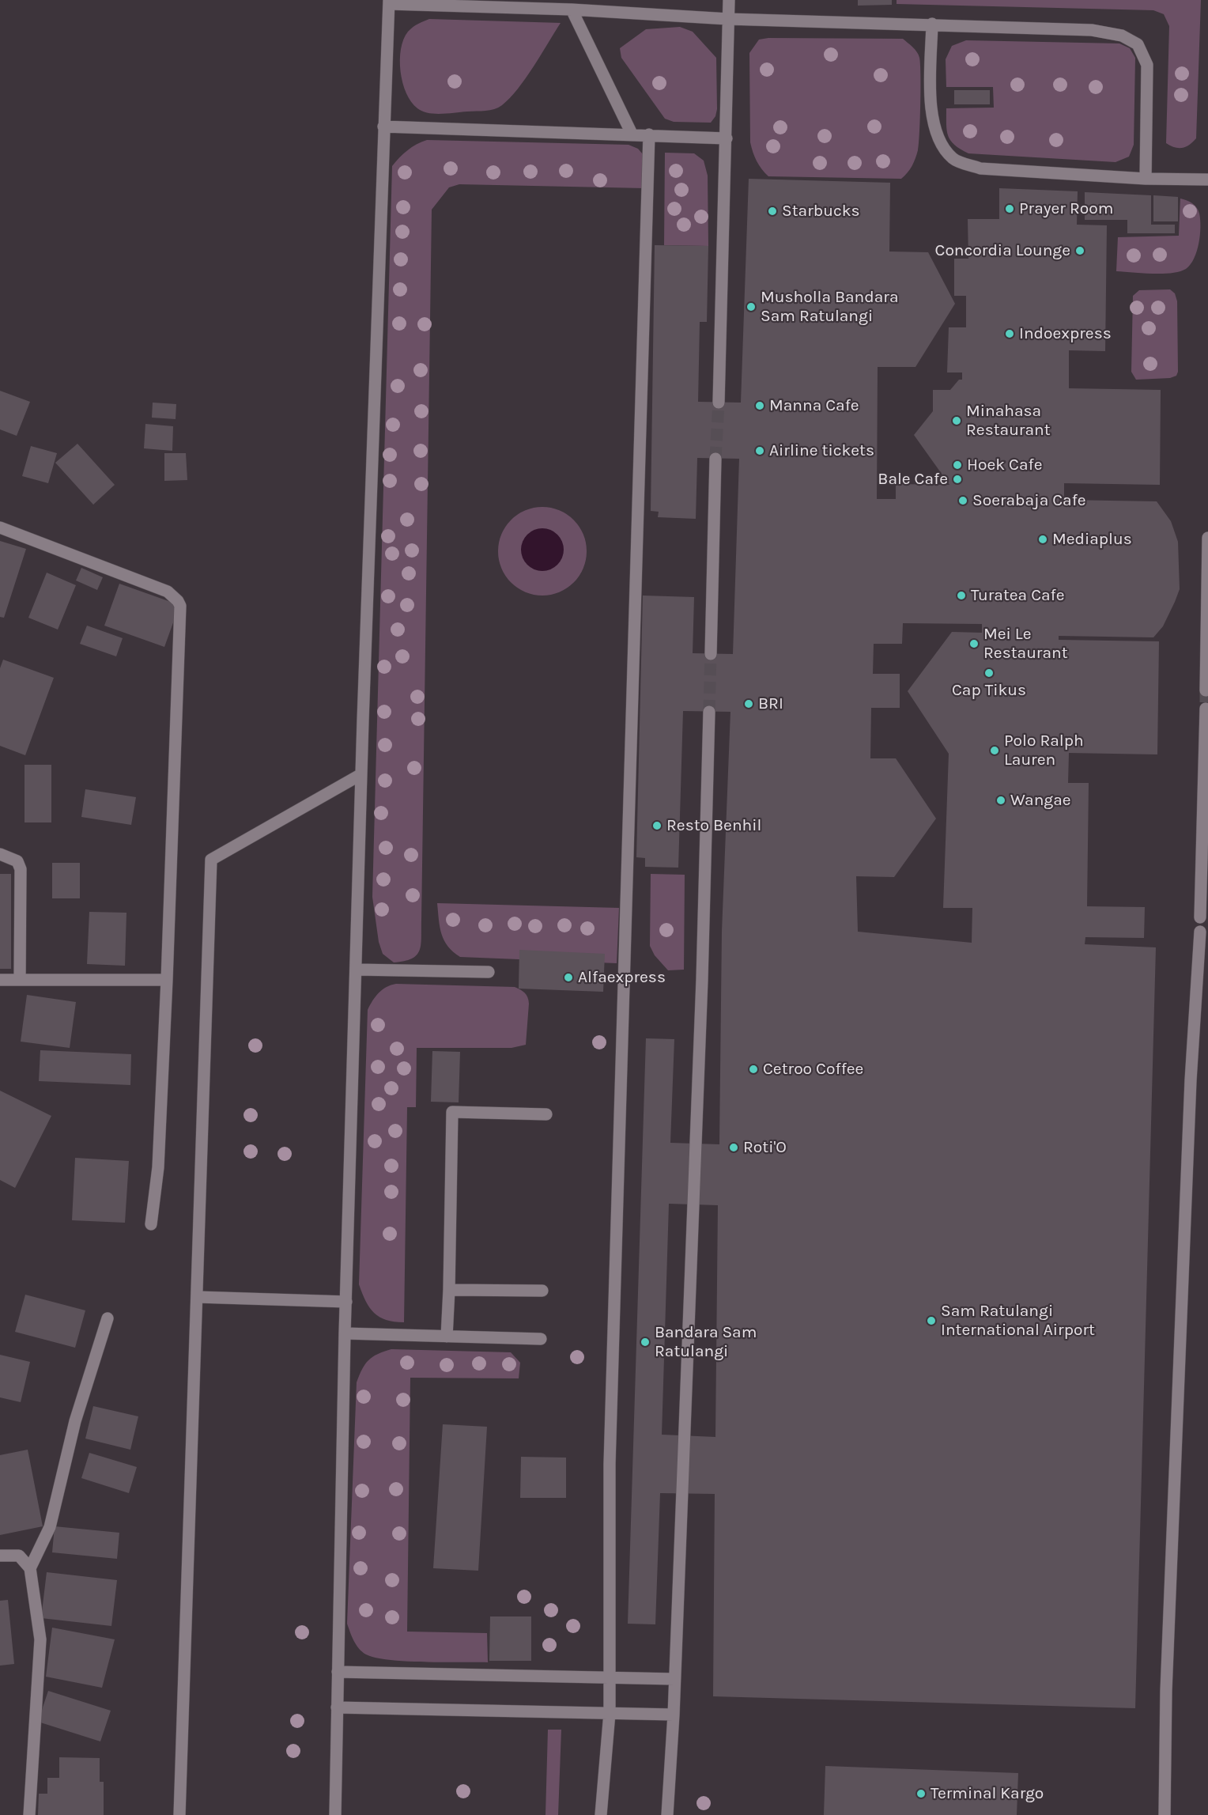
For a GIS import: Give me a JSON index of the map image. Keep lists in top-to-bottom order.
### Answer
{
  "places": [
    "Prayer Room",
    "Starbucks",
    "Concordia Lounge",
    "Musholla Bandara Sam Ratulangi",
    "Indoexpress",
    "Manna Cafe",
    "Minahasa Restaurant",
    "Airline tickets",
    "Hoek Cafe",
    "Bale Cafe",
    "Soerabaja Cafe",
    "Mediaplus",
    "Turatea Cafe",
    "Mei Le Restaurant",
    "Cap Tikus",
    "BRI",
    "Polo Ralph Lauren",
    "Wangae",
    "Resto Benhil",
    "Alfaexpress",
    "Cetroo Coffee",
    "Roti'O",
    "Sam Ratulangi International Airport",
    "Bandara Sam Ratulangi",
    "Terminal Kargo"
  ]
}
